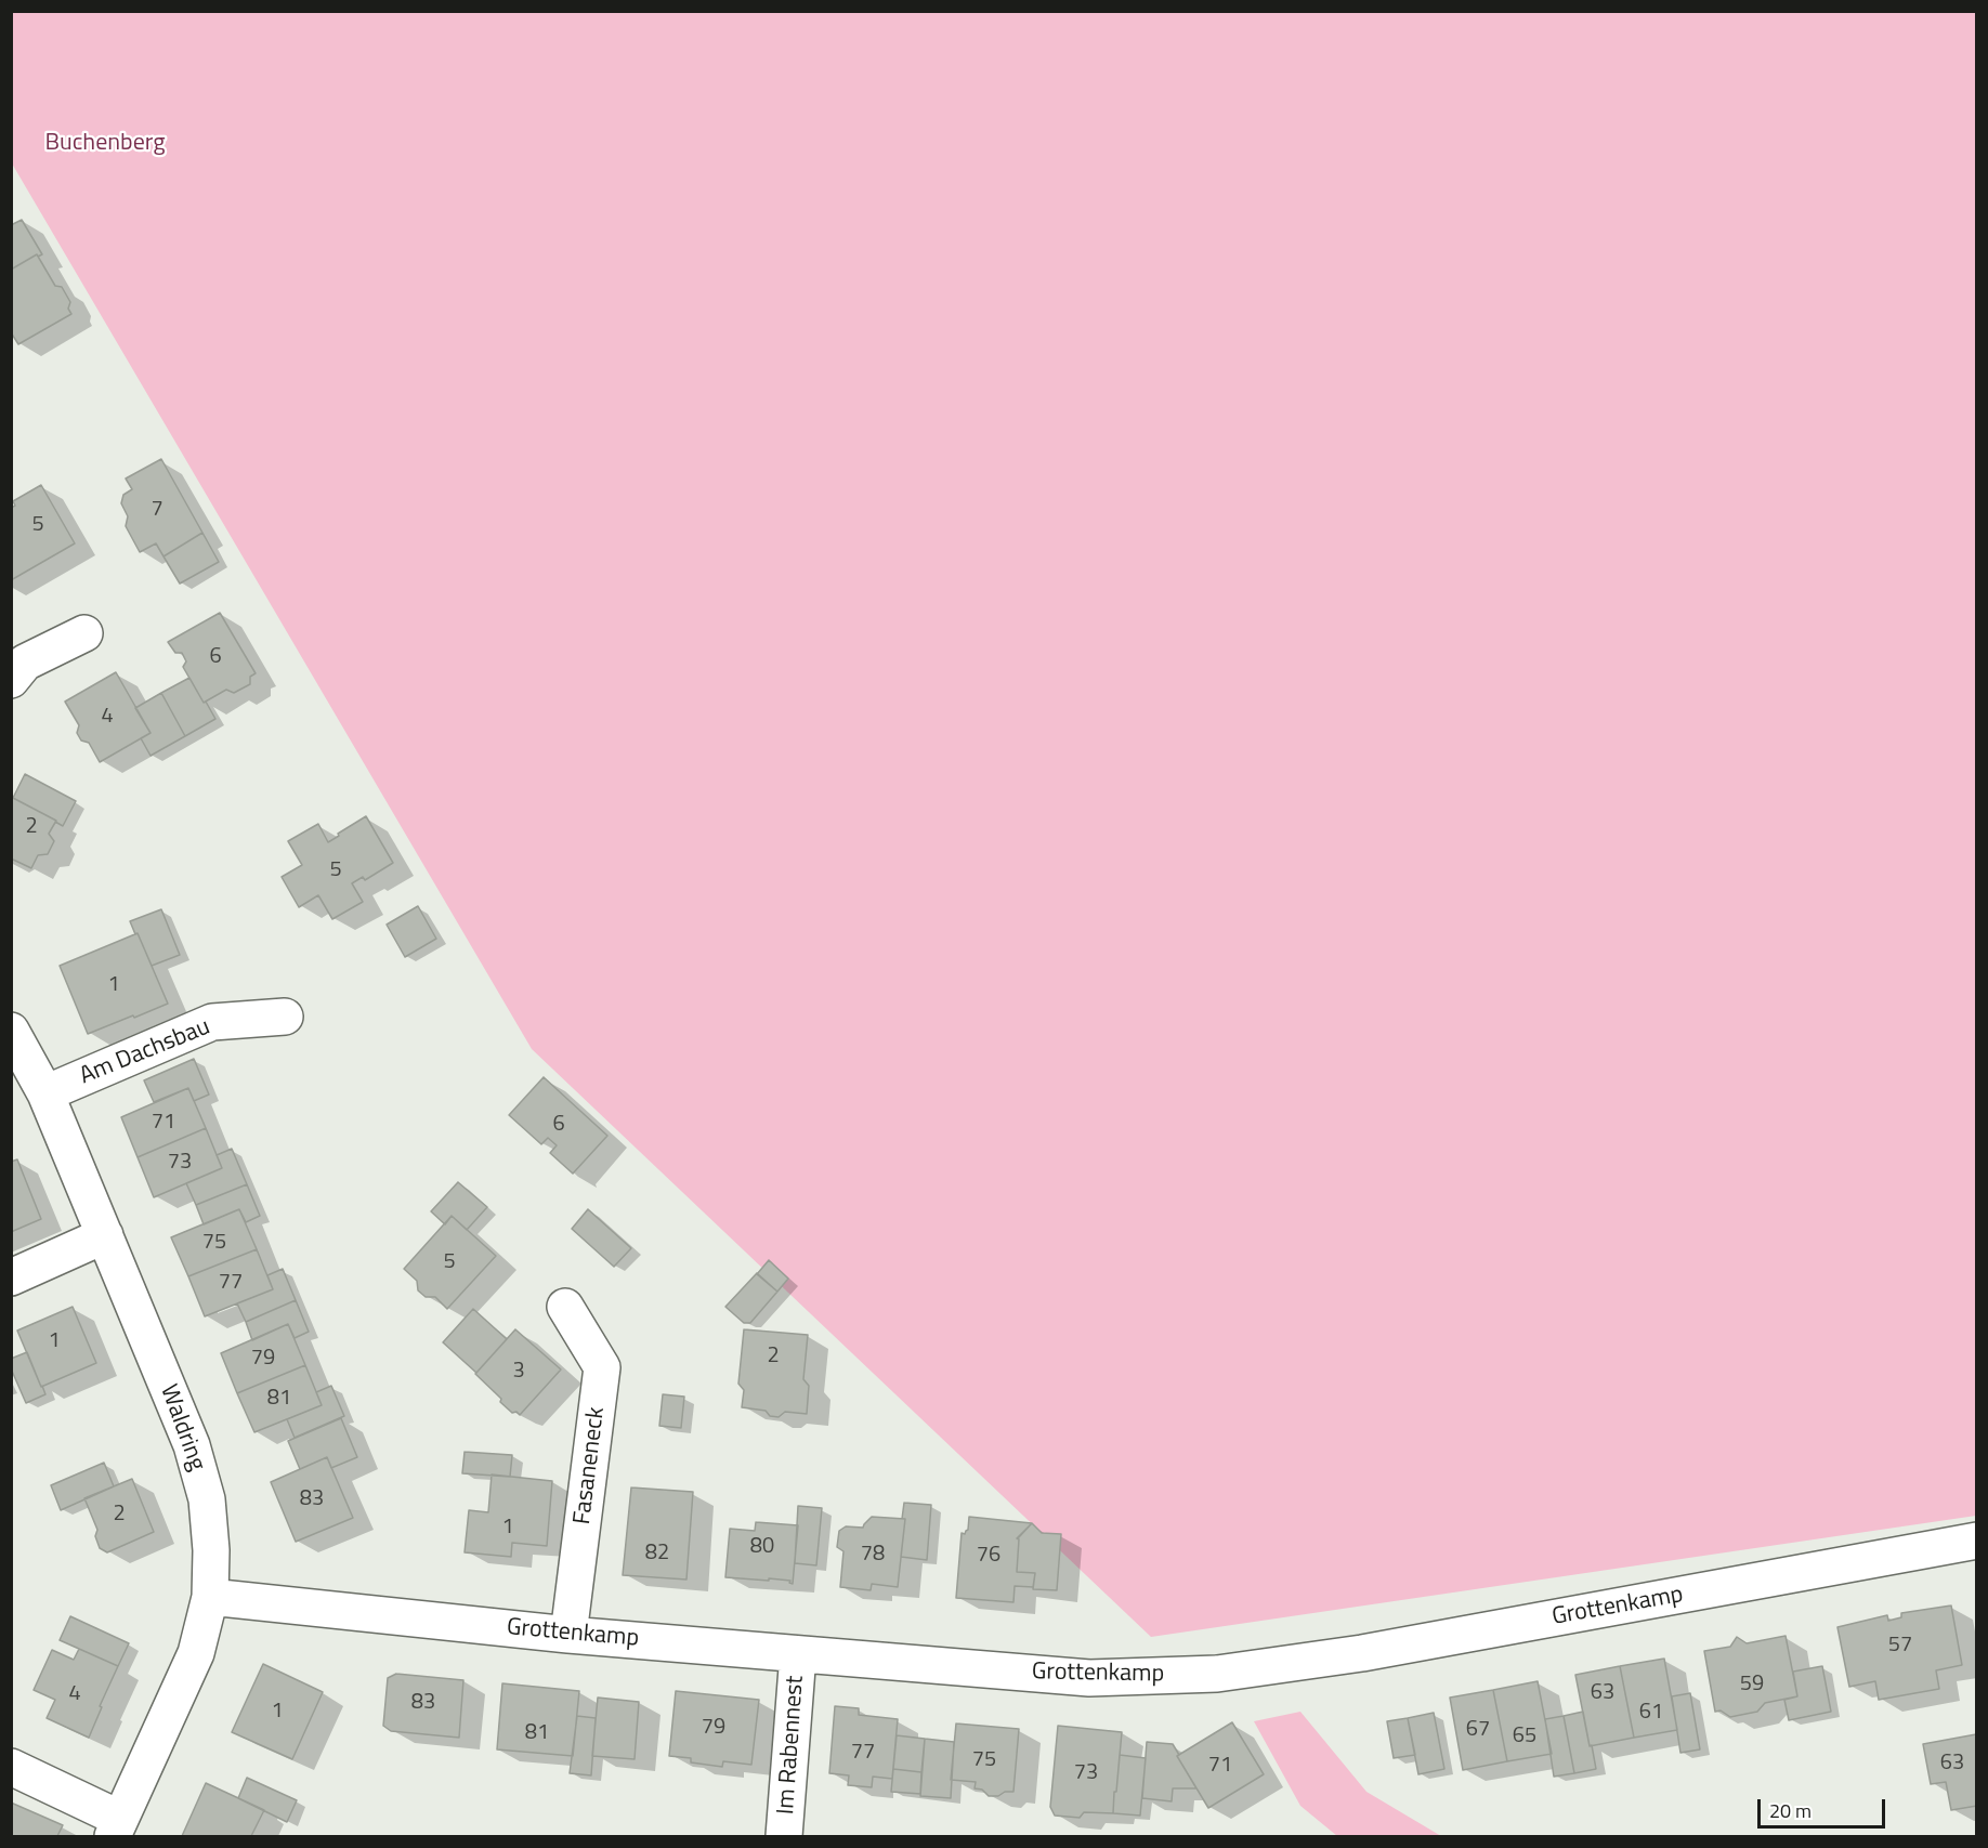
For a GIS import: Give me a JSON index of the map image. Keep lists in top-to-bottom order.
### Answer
{
  "streets": {
    "street": [
      "Am Dachsbau",
      "Waldring",
      "Fasaneneck",
      "Grottenkamp",
      "Im Rabennest"
    ]
  },
  "crossings": [
    ["Am Dachsbau", "Waldring"],
    ["Waldring", "Grottenkamp"],
    ["Fasaneneck", "Grottenkamp"],
    ["Grottenkamp", "Im Rabennest"]
  ],
  "parks": ["Buchenberg"],
  "house_numbers": [
    "7",
    "5",
    "6",
    "4",
    "2",
    "5",
    "1",
    "71",
    "6",
    "73",
    "75",
    "5",
    "77",
    "1",
    "2",
    "79",
    "3",
    "81",
    "83",
    "2",
    "1",
    "80",
    "82",
    "78",
    "76",
    "57",
    "59",
    "63",
    "4",
    "83",
    "1",
    "61",
    "79",
    "67",
    "81",
    "65",
    "77",
    "75",
    "63",
    "71",
    "73"
  ],
  "scale_bar": "20 m"
}
